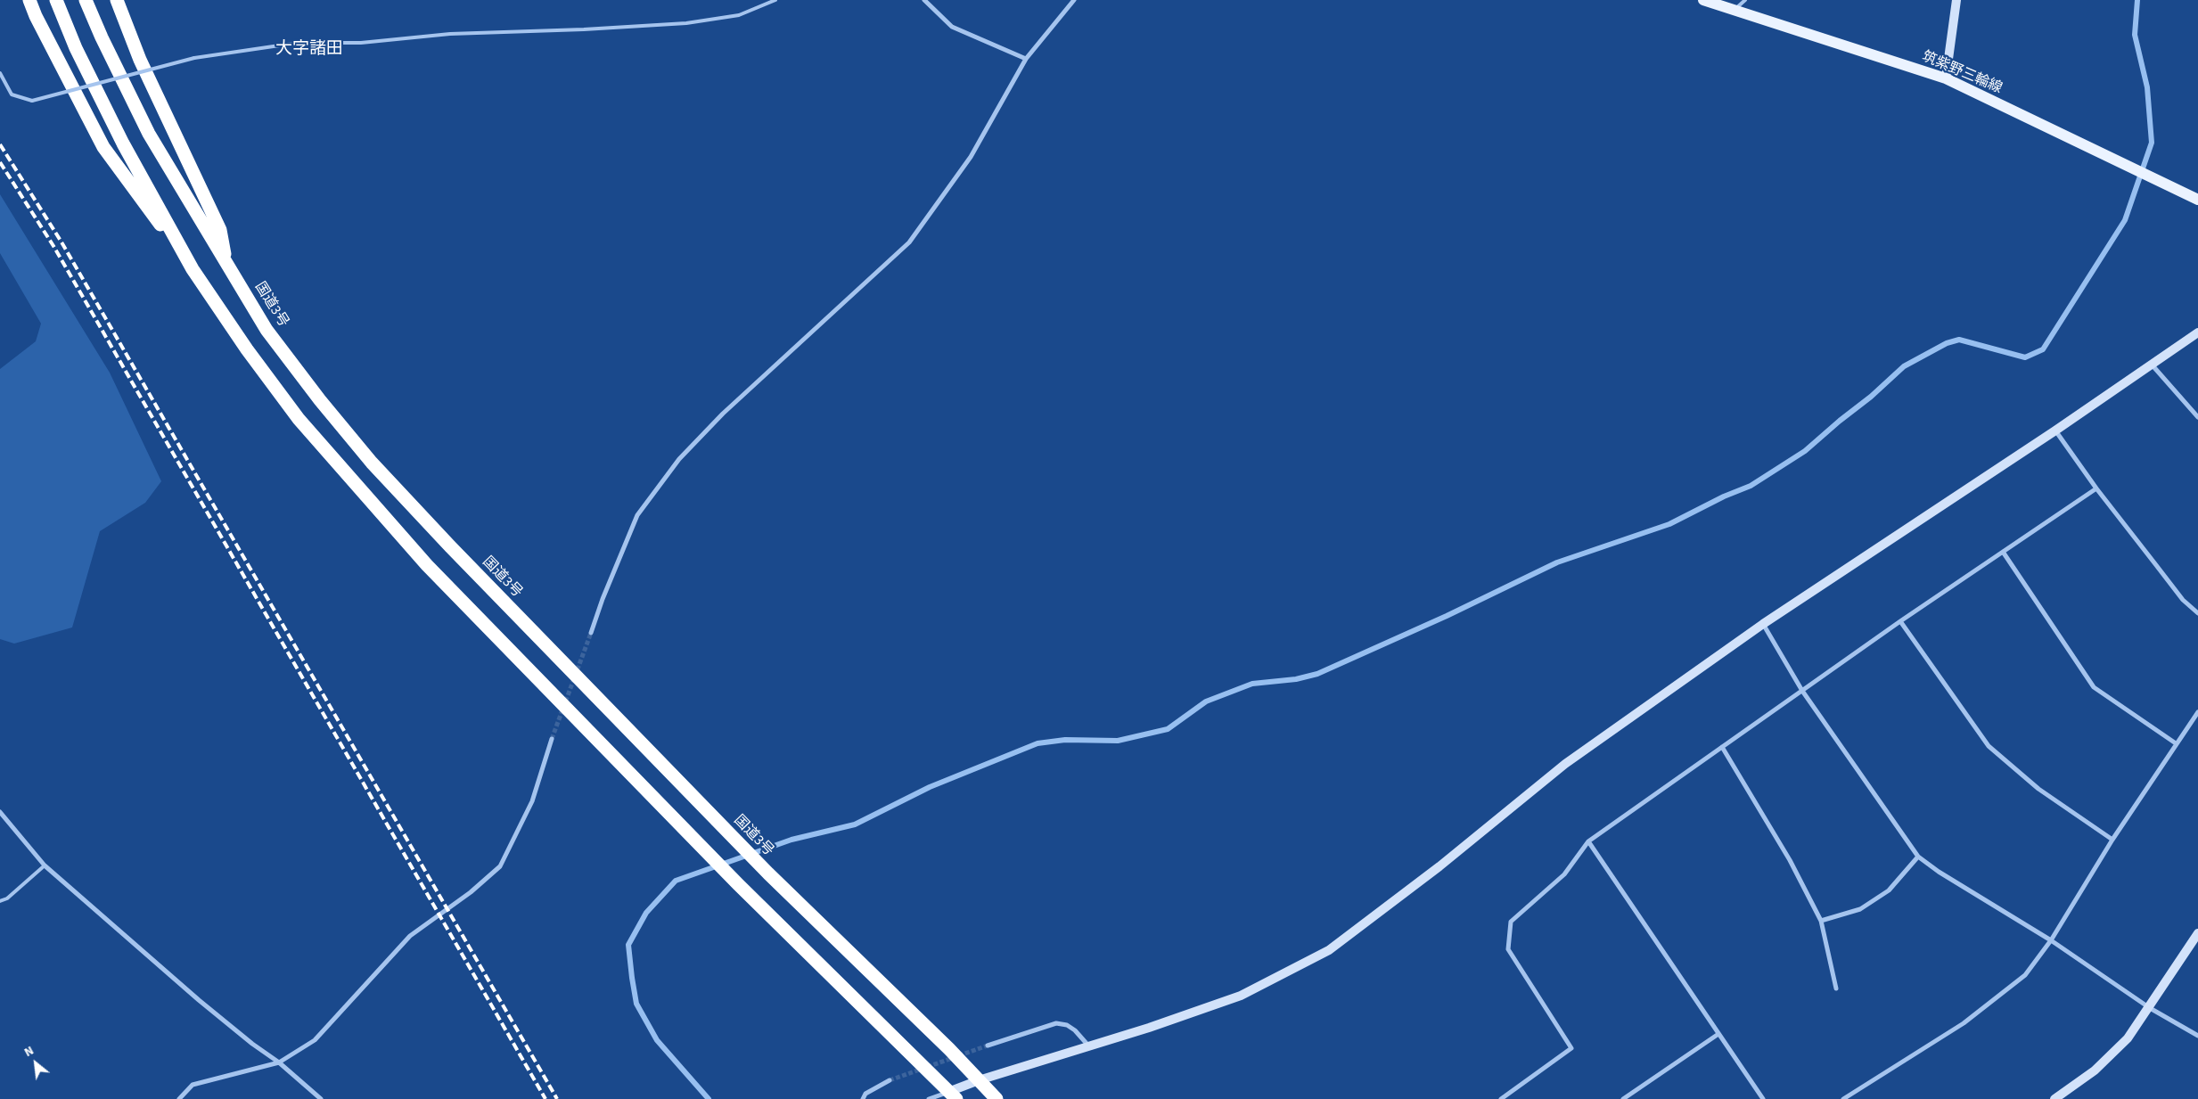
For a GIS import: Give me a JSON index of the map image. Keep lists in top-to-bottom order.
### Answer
{
  "streets": {
    "highway": ["国道3号"],
    "main road": ["筑紫野三輪線"]
  },
  "districts": ["大字諸田"],
  "north": "top left"
}
